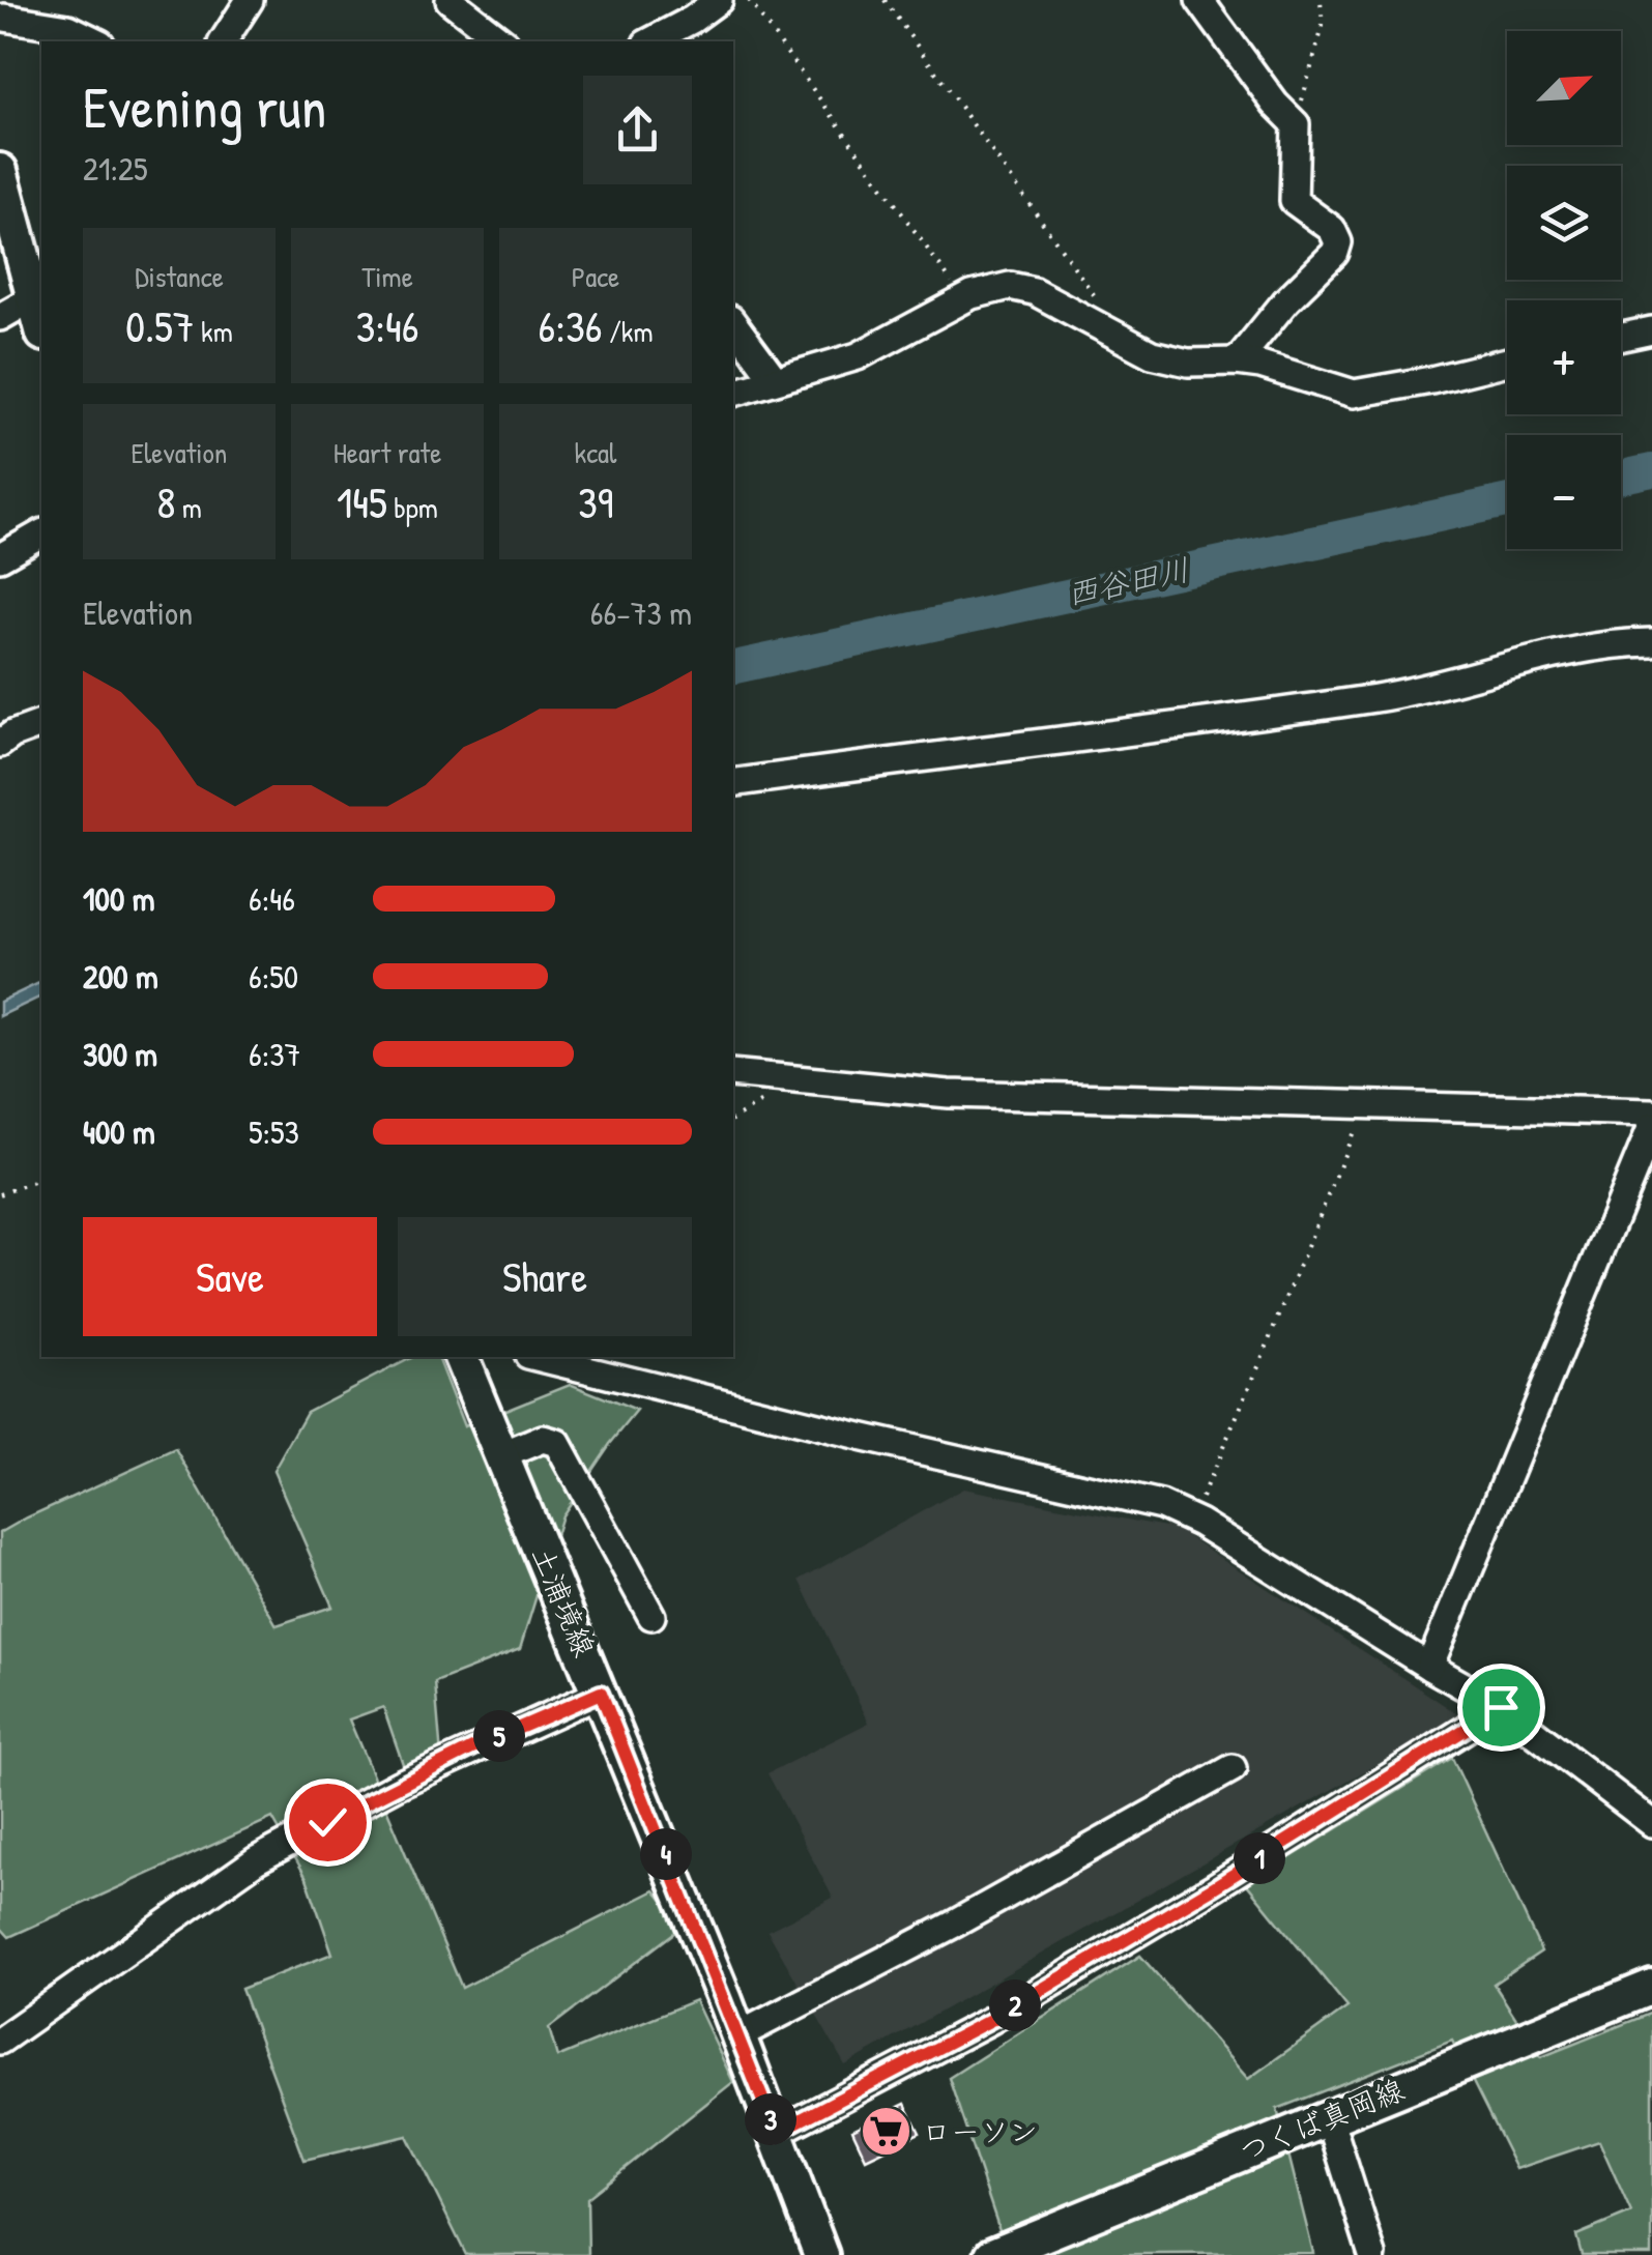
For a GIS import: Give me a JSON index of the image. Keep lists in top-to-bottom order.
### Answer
{
  "streets": {
    "main road": ["土浦境線", "つくば真岡線"]
  },
  "water": ["西谷田川"],
  "places": {
    "supermarket": ["ローソン"]
  },
  "north": "top right",
  "page": {
    "map_buttons": ["+", "−"],
    "heading": ["Evening run", "21:25"],
    "stats": [
      ["Distance", "0.57 km"],
      ["Time", "3:46"],
      ["Pace", "6:36 /km"],
      ["Elevation", "8 m"],
      ["Heart rate", "145 bpm"],
      ["kcal", "39"]
    ],
    "chart": ["Elevation", "66–73 m"],
    "list": [
      {
        "name": "100 m",
        "note": "6:46"
      },
      {
        "name": "200 m",
        "note": "6:50"
      },
      {
        "name": "300 m",
        "note": "6:37"
      },
      {
        "name": "400 m",
        "note": "5:53"
      }
    ],
    "buttons": ["Save", "Share"],
    "pins": [
      "5",
      "4",
      "1",
      "2",
      "3"
    ]
  }
}
